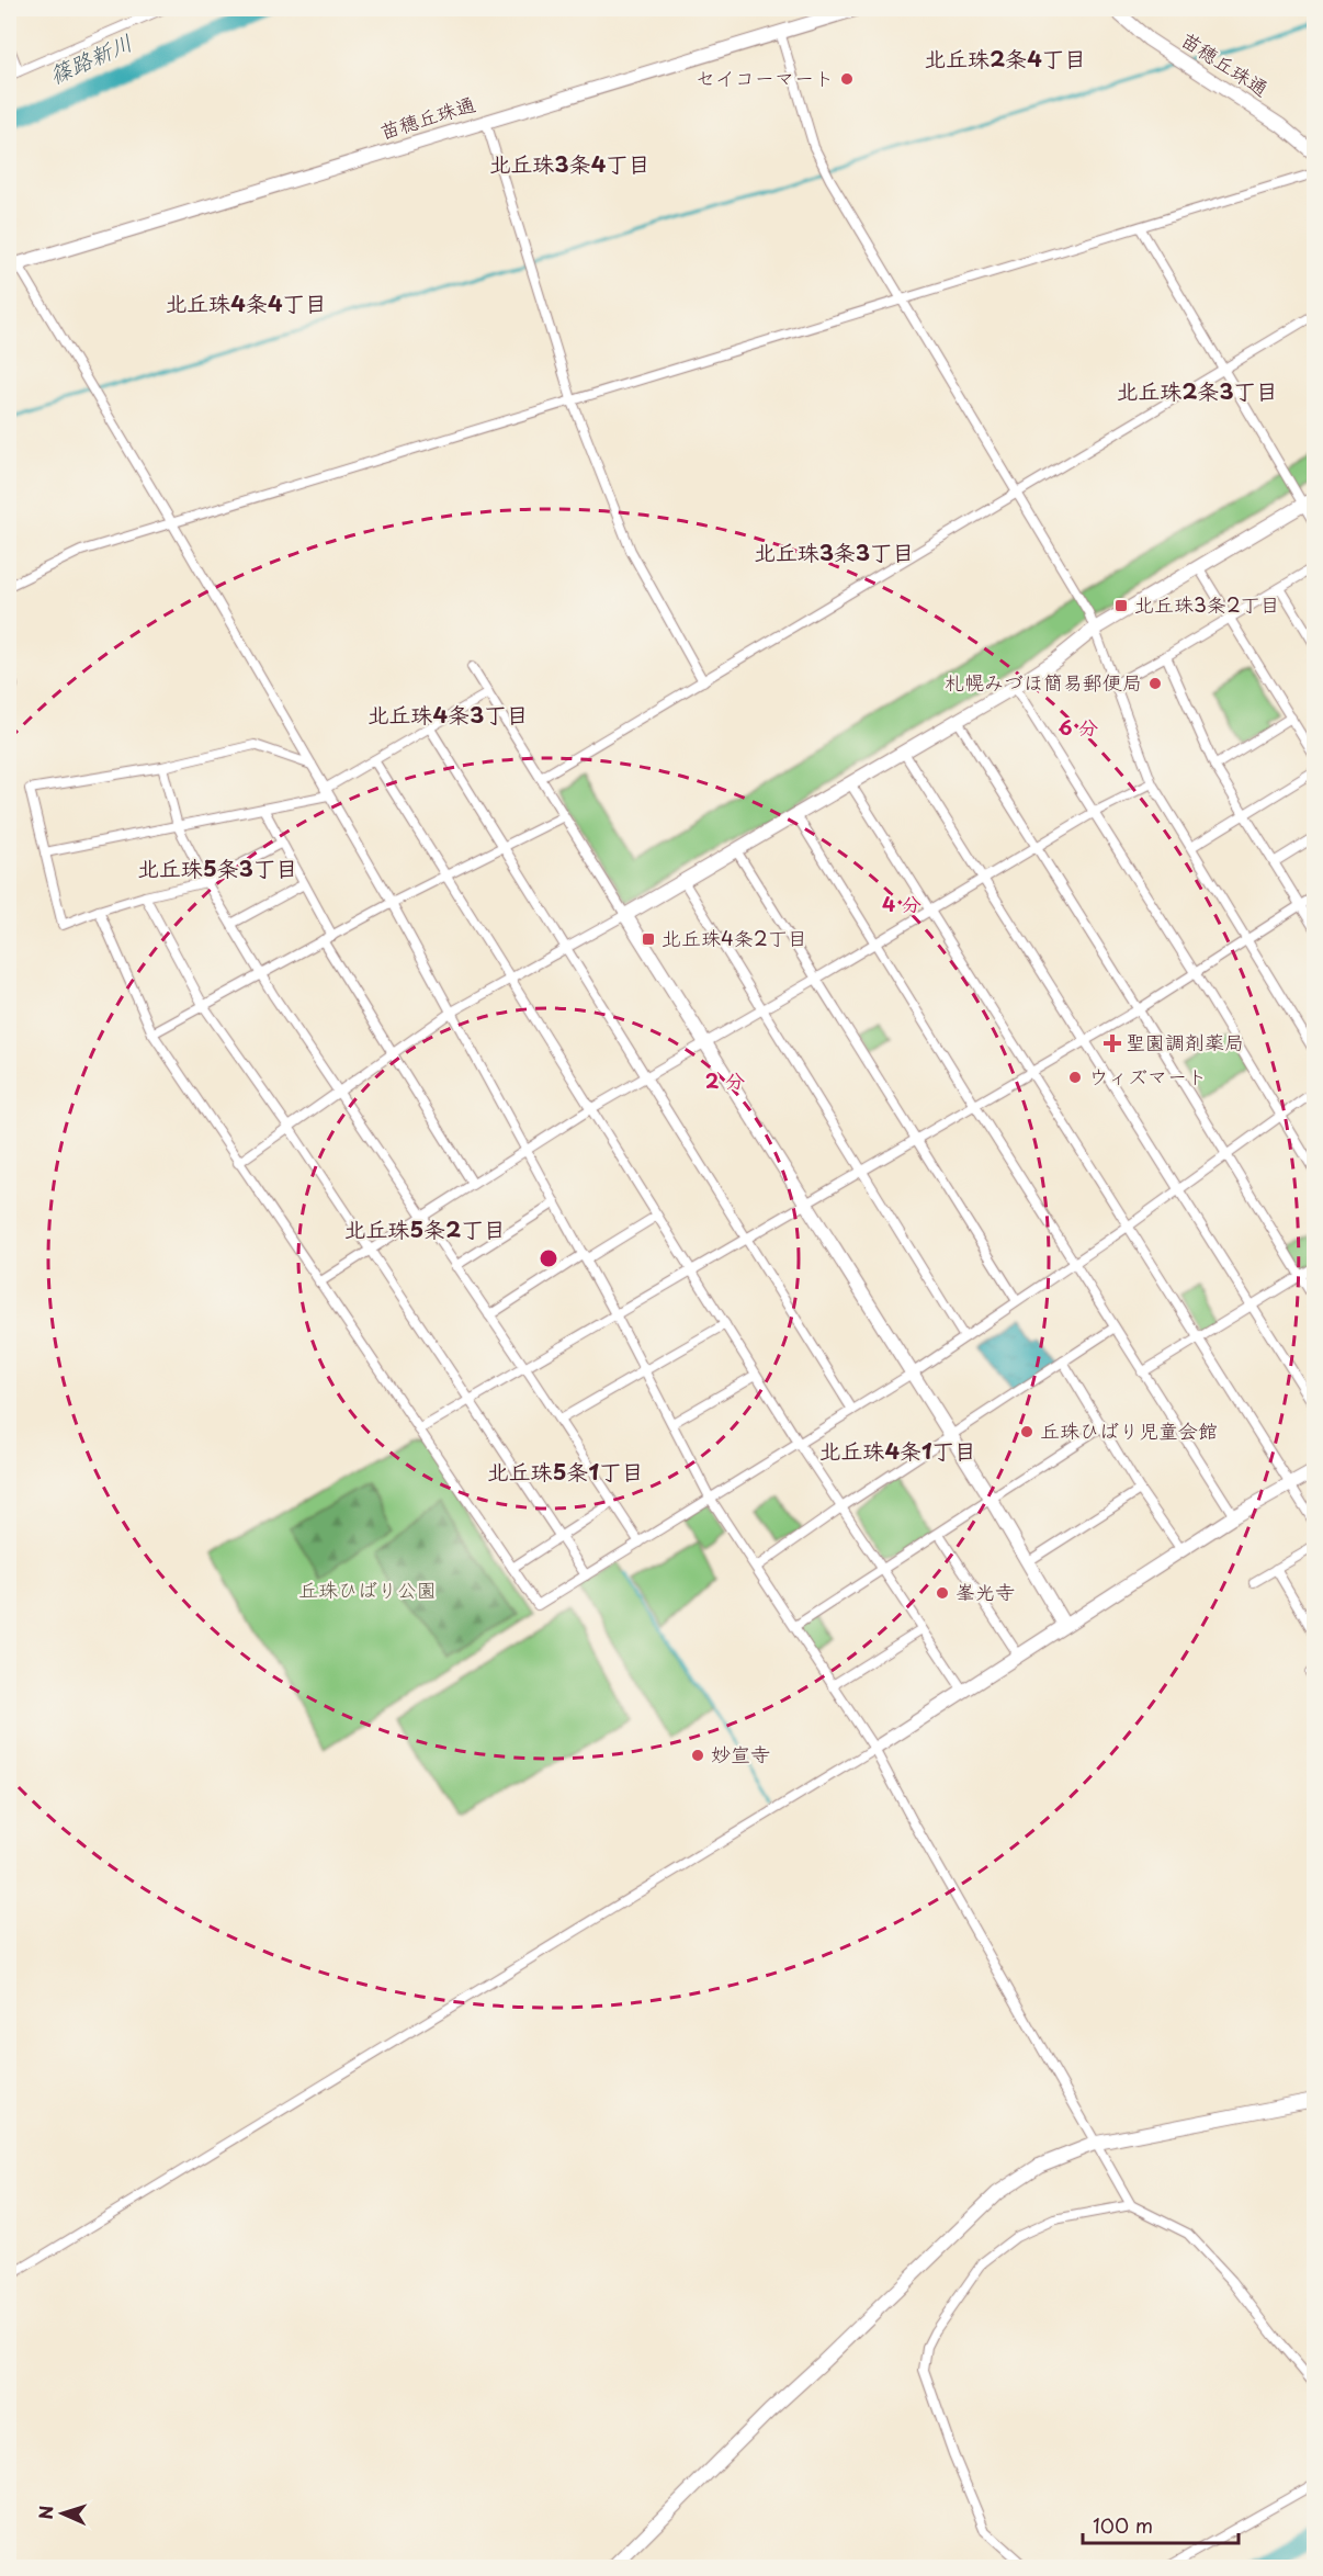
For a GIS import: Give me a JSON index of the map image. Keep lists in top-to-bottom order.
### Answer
{
  "streets": {
    "street": ["苗穂丘珠通"]
  },
  "districts": [
    "北丘珠2条4丁目",
    "北丘珠3条4丁目",
    "北丘珠4条4丁目",
    "北丘珠2条3丁目",
    "北丘珠3条3丁目",
    "北丘珠4条3丁目",
    "北丘珠5条3丁目",
    "北丘珠5条2丁目",
    "北丘珠4条1丁目",
    "北丘珠5条1丁目"
  ],
  "water": ["篠路新川"],
  "parks": ["丘珠ひばり公園"],
  "places": {
    "other": [
      "セイコーマート",
      "札幌みづほ簡易郵便局",
      "ウィズマート",
      "丘珠ひばり児童会館",
      "峯光寺",
      "妙宣寺"
    ],
    "transit": ["北丘珠3条2丁目", "北丘珠4条2丁目"],
    "health": ["聖園調剤薬局"]
  },
  "scale_bar": "100 m",
  "north": "left",
  "rings": ["6 分", "4 分", "2 分"]
}
